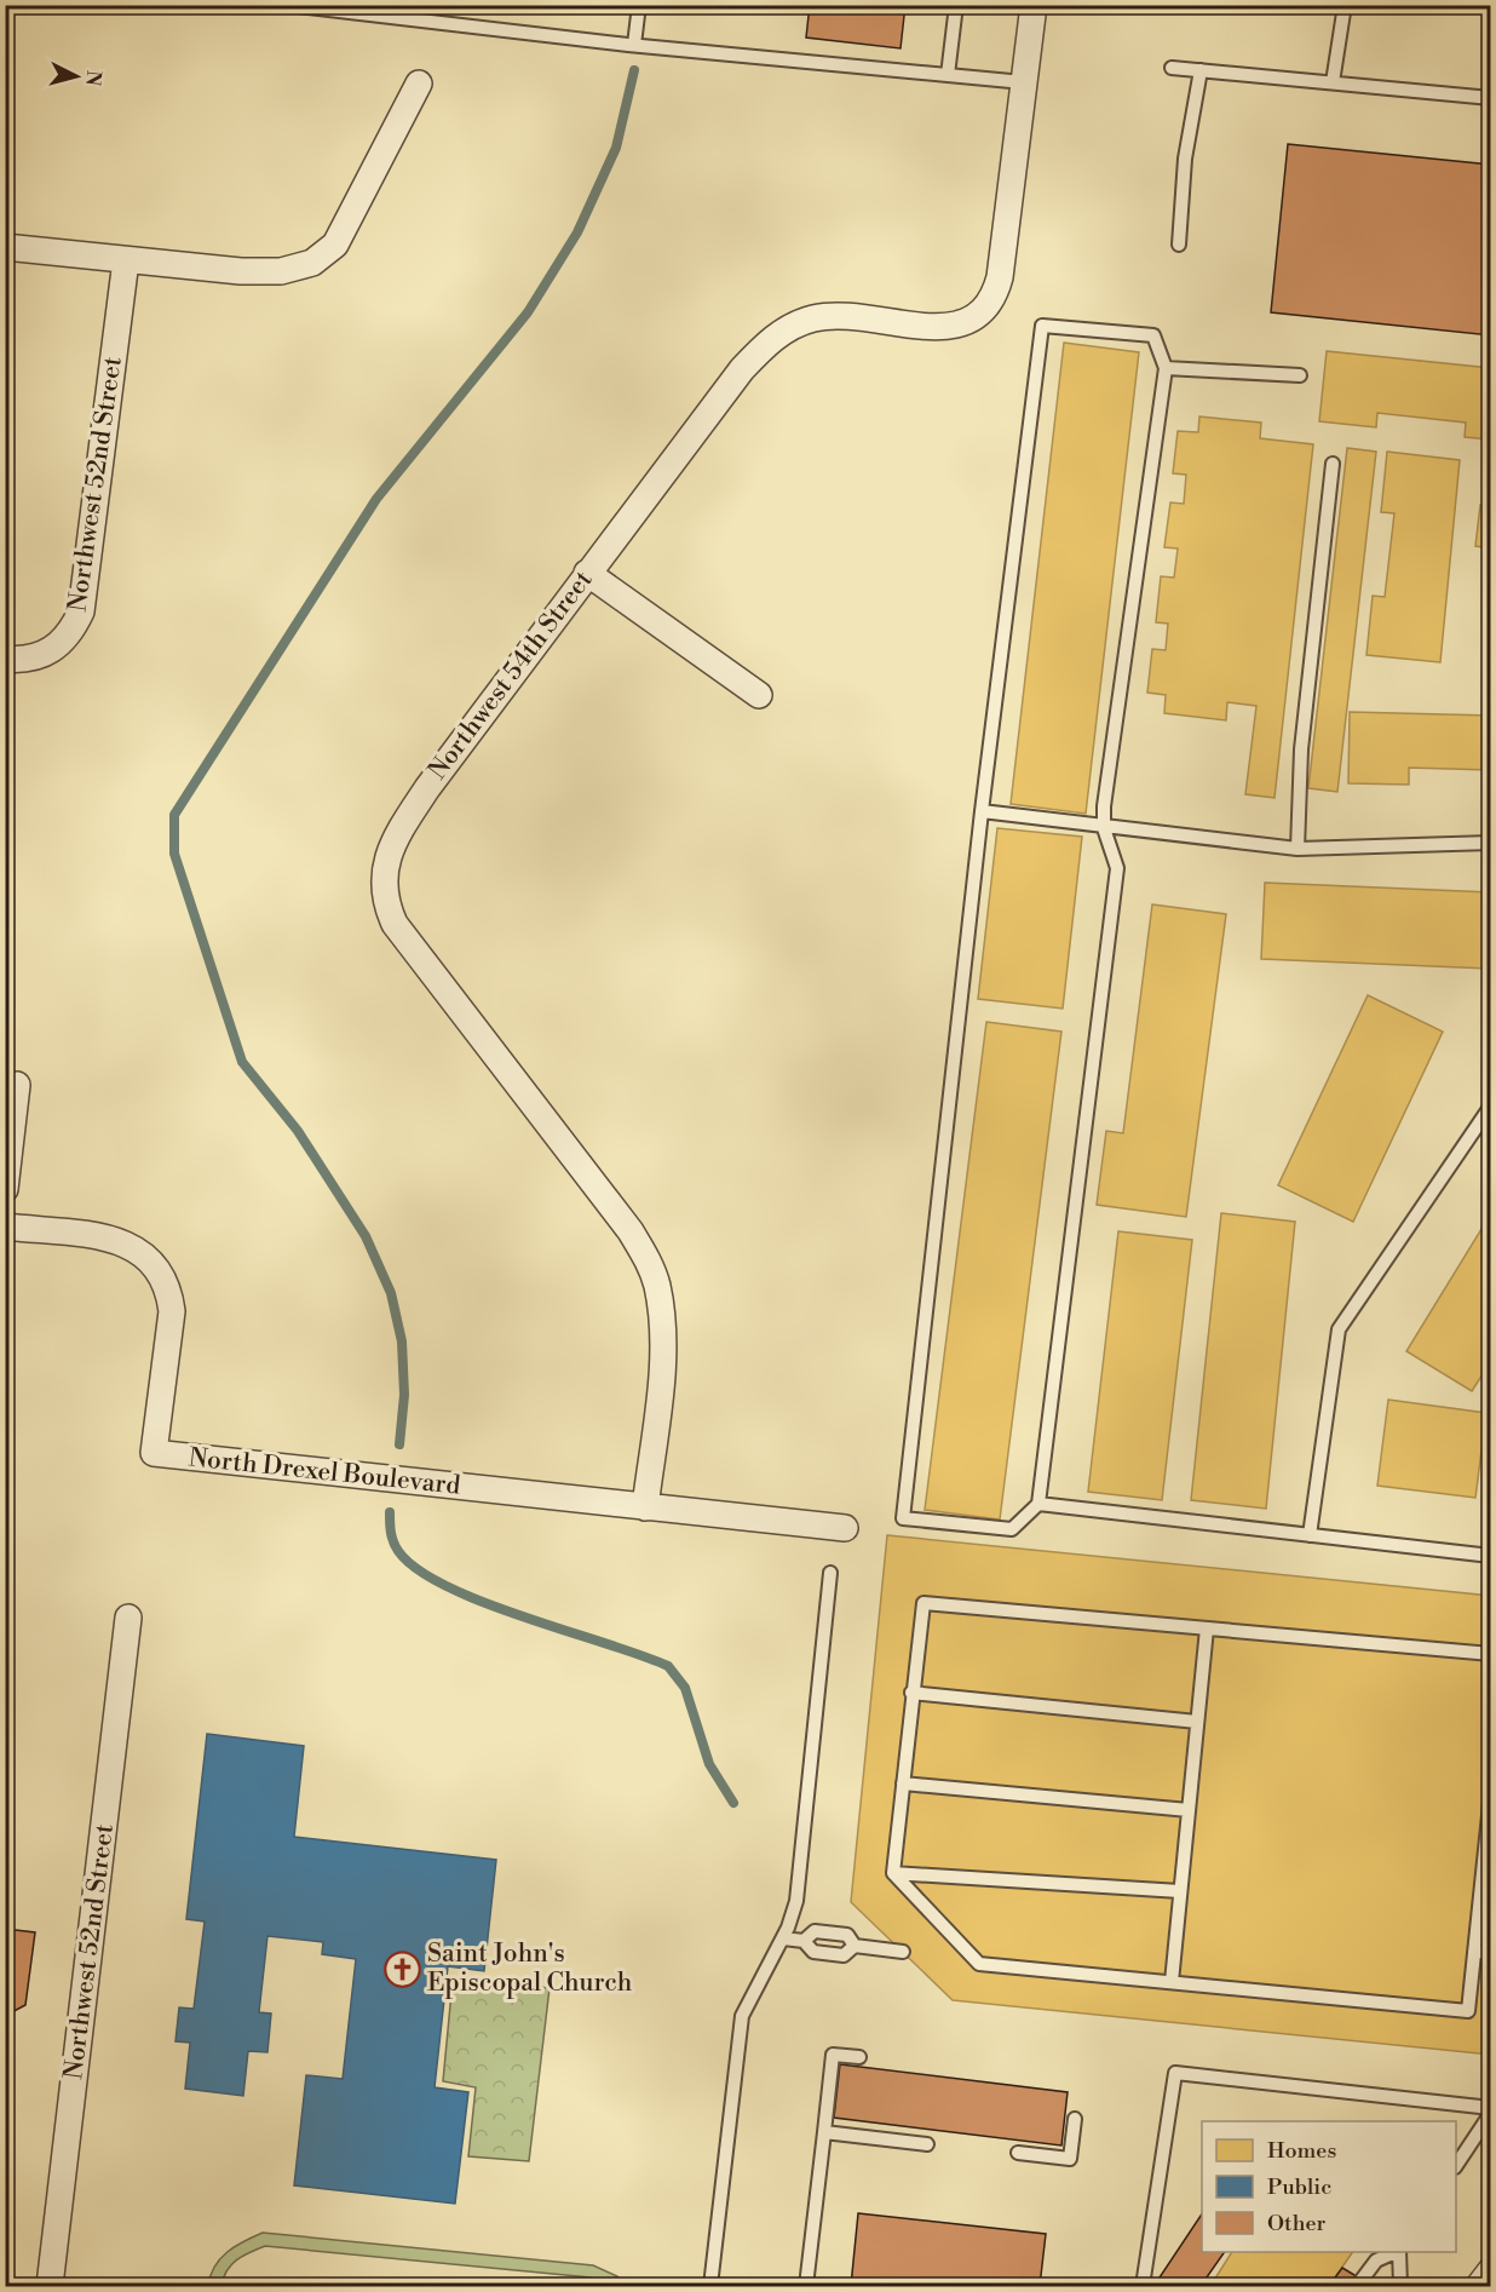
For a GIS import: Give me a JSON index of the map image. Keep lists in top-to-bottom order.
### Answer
{
  "streets": {
    "street": ["Northwest 52nd Street", "Northwest 54th Street", "North Drexel Boulevard"]
  },
  "crossings": [
    ["Northwest 54th Street", "North Drexel Boulevard"]
  ],
  "places": {
    "church": ["Saint John's Episcopal Church"]
  },
  "legend": ["Homes", "Public", "Other"],
  "north": "right"
}
